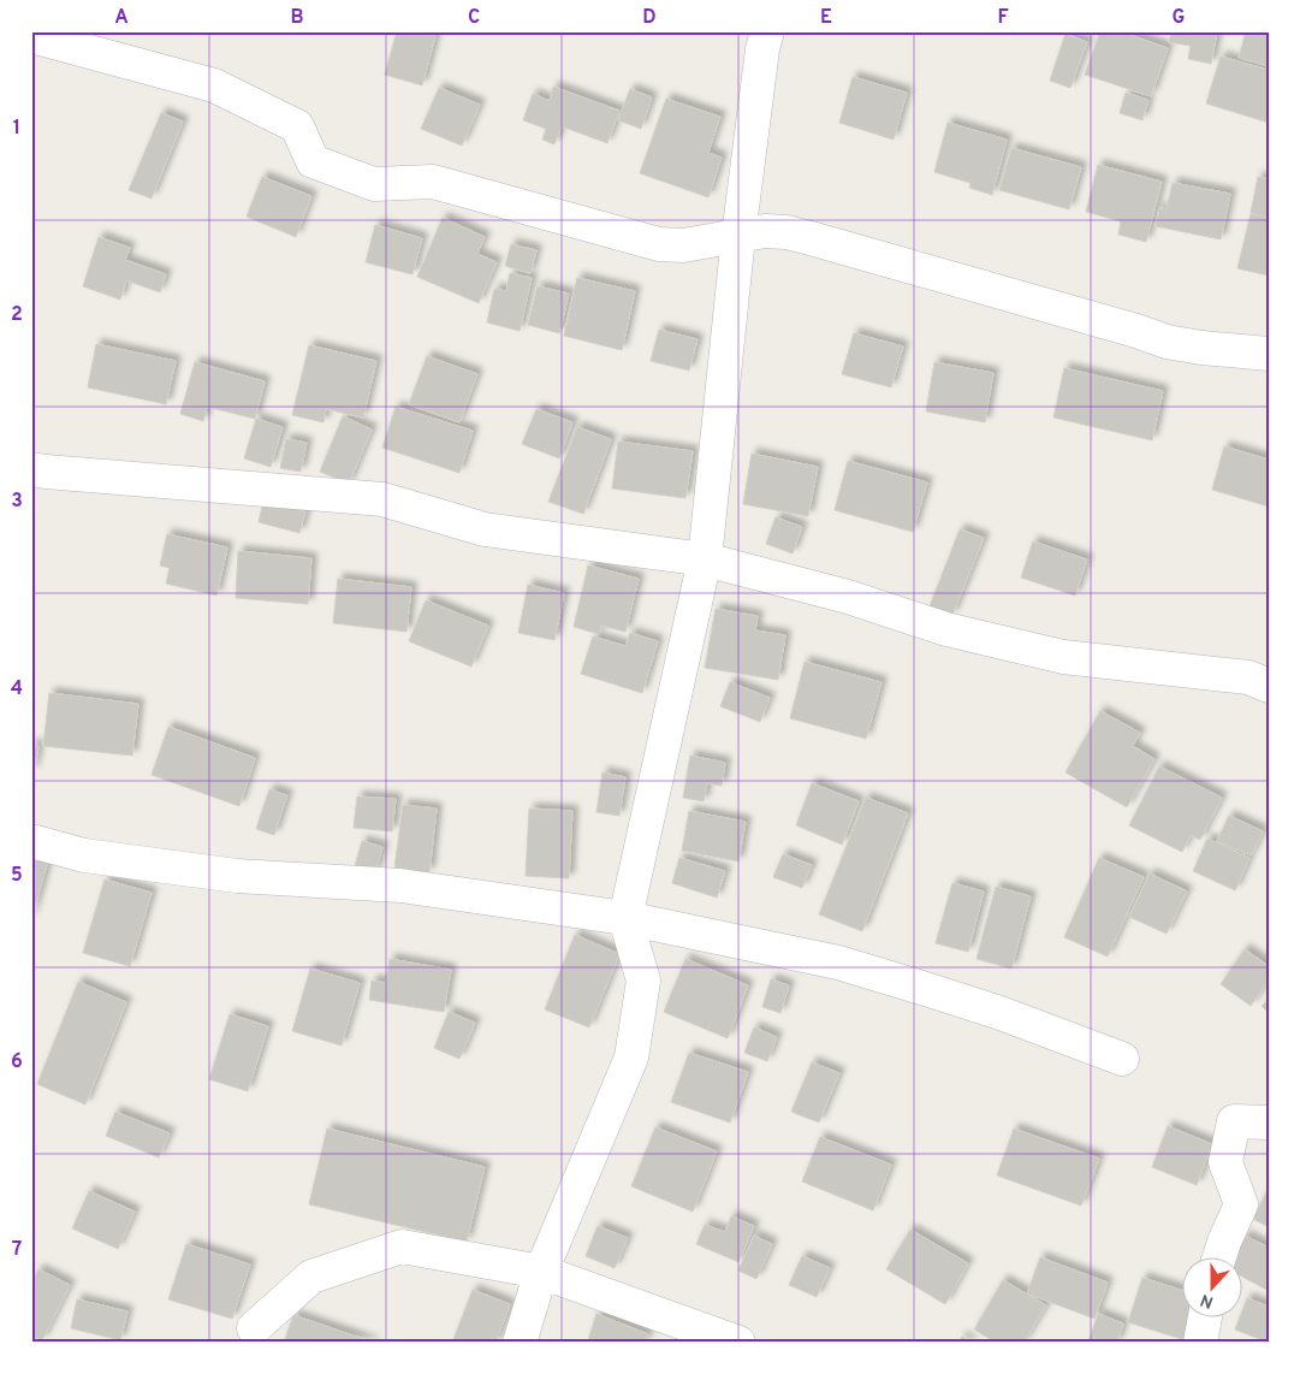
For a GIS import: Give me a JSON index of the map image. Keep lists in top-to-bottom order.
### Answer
{
  "north": "bottom",
  "grid": {
    "columns": [
      "A",
      "B",
      "C",
      "D",
      "E",
      "F",
      "G"
    ],
    "rows": [
      "1",
      "2",
      "3",
      "4",
      "5",
      "6",
      "7"
    ]
  }
}
